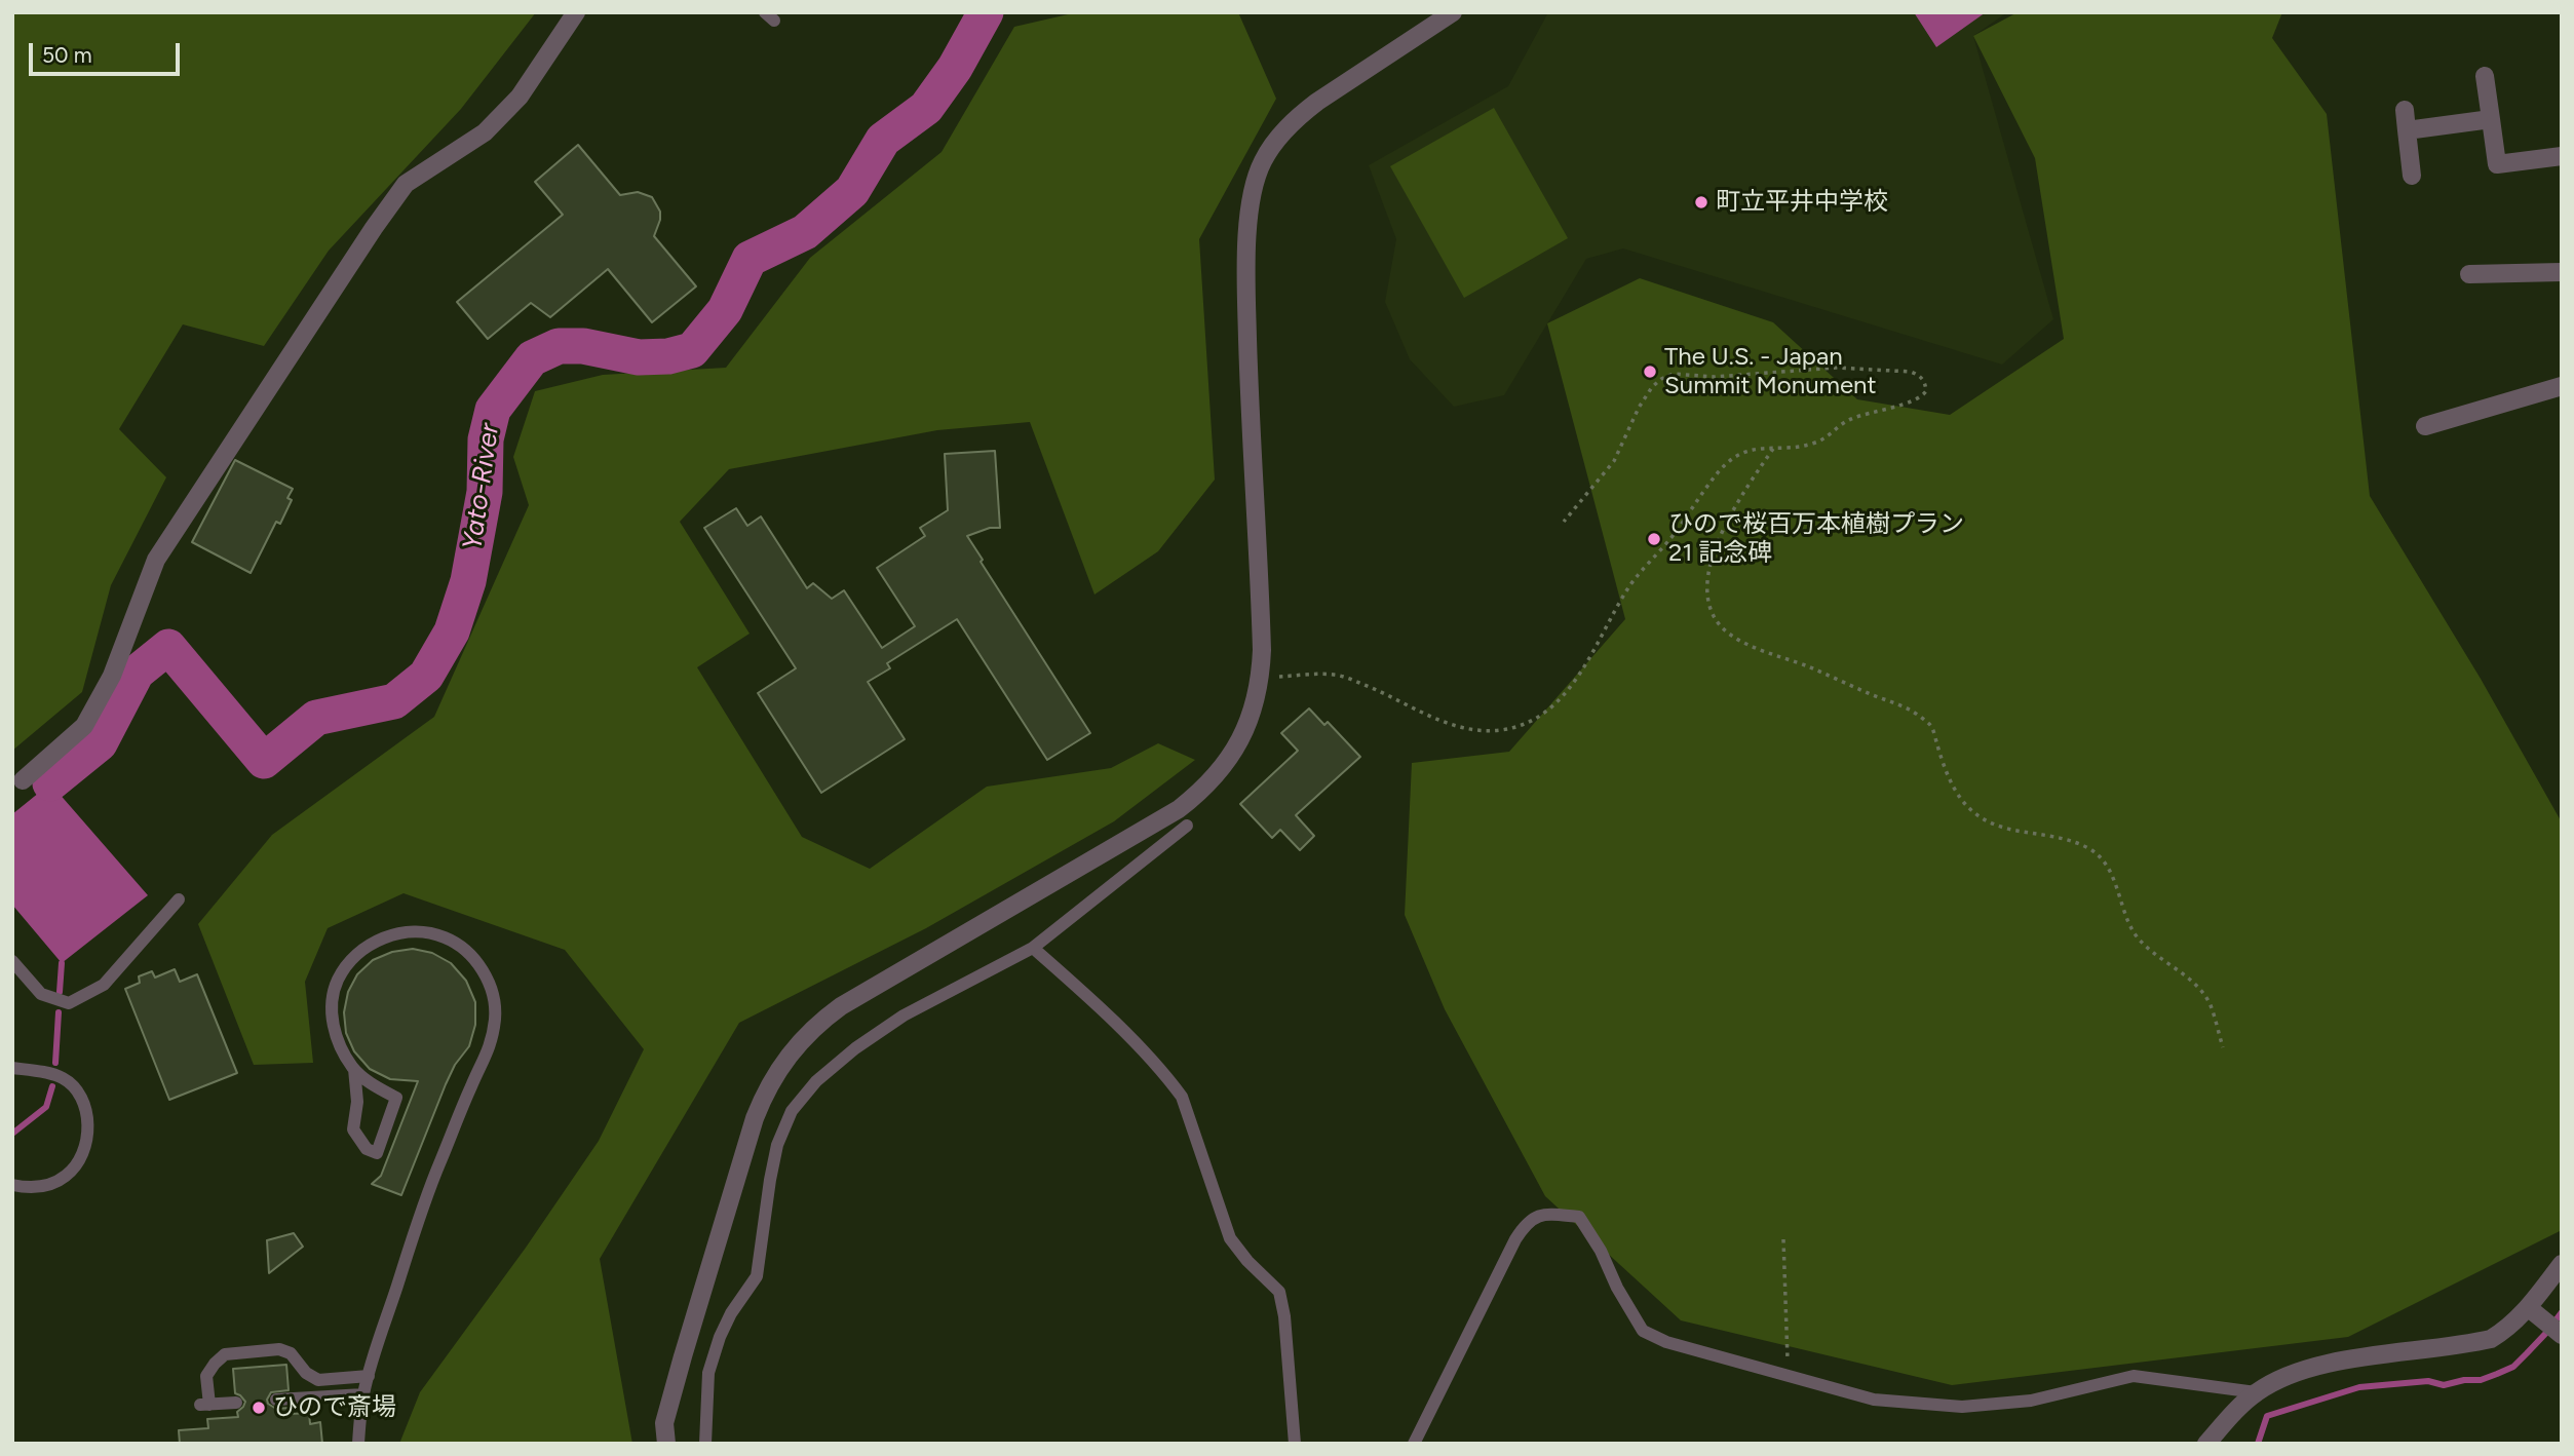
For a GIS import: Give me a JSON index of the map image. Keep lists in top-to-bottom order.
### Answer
{
  "water": ["Yato-River"],
  "places": [
    "町立平井中学校",
    "The U.S. - Japan Summit Monument",
    "ひので桜百万本植樹プラン 21 記念碑",
    "ひので斎場"
  ],
  "scale_bar": "50 m"
}
